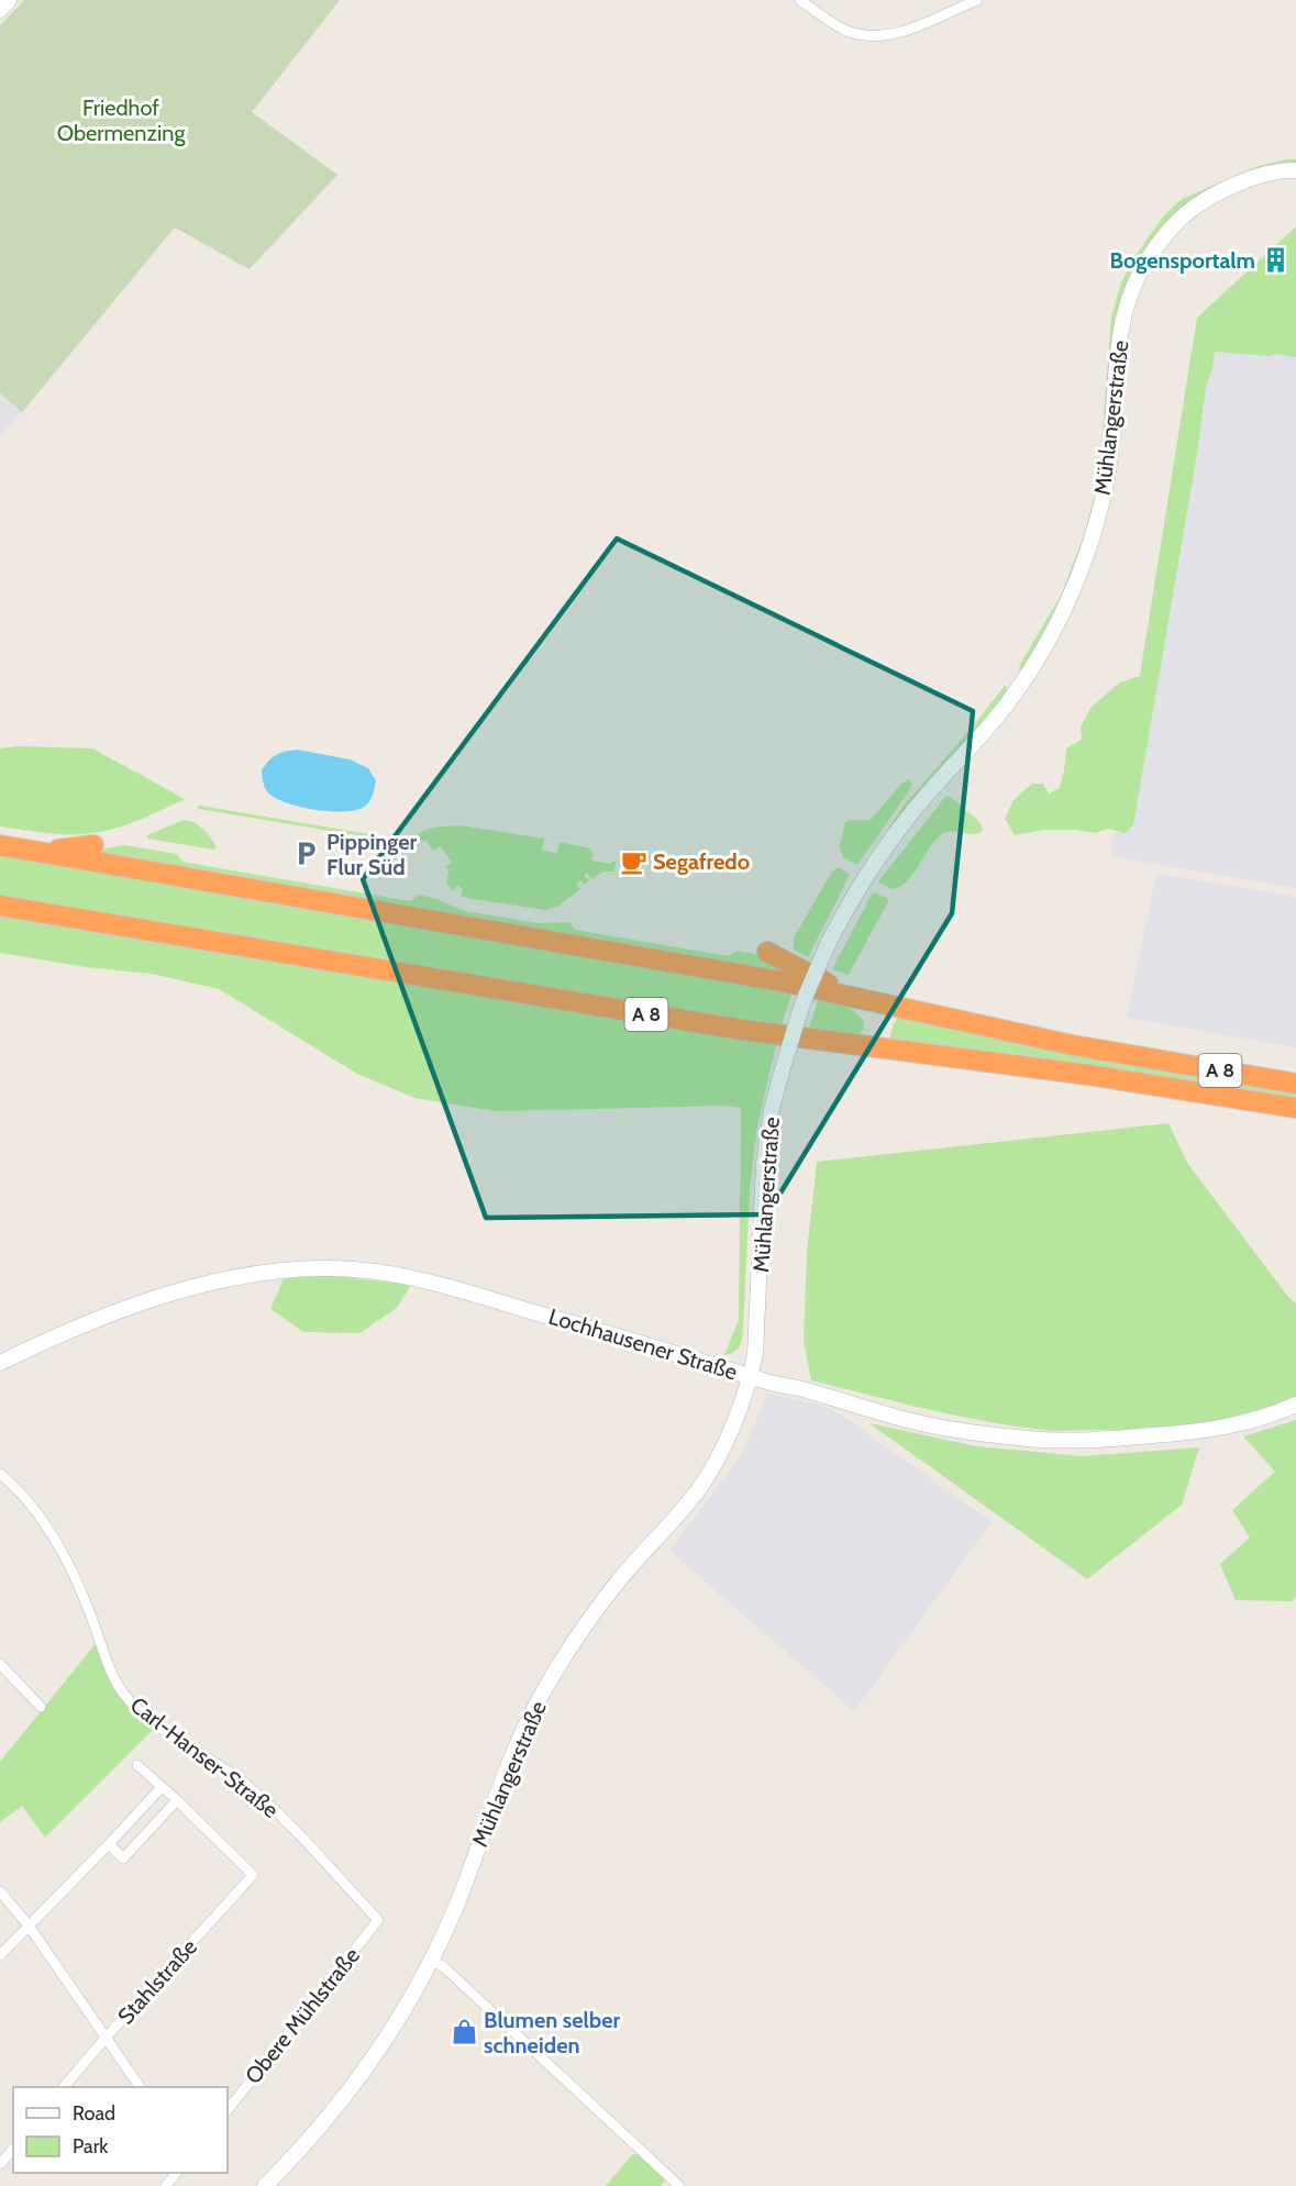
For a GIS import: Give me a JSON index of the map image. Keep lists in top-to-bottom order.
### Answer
{
  "streets": {
    "highway": ["A 8"],
    "main road": ["Mühlangerstraße", "Lochhausener Straße"],
    "street": ["Carl-Hanser-Straße", "Stahlstraße", "Obere Mühlstraße"]
  },
  "crossings": [
    ["Mühlangerstraße", "Lochhausener Straße"],
    ["Carl-Hanser-Straße", "Obere Mühlstraße"]
  ],
  "parks": ["Friedhof Obermenzing"],
  "places": {
    "building": ["Bogensportalm"],
    "parking": ["Pippinger Flur Süd"],
    "cafe": ["Segafredo"],
    "shop": ["Blumen selber schneiden"]
  },
  "legend": ["Road", "Park"]
}
